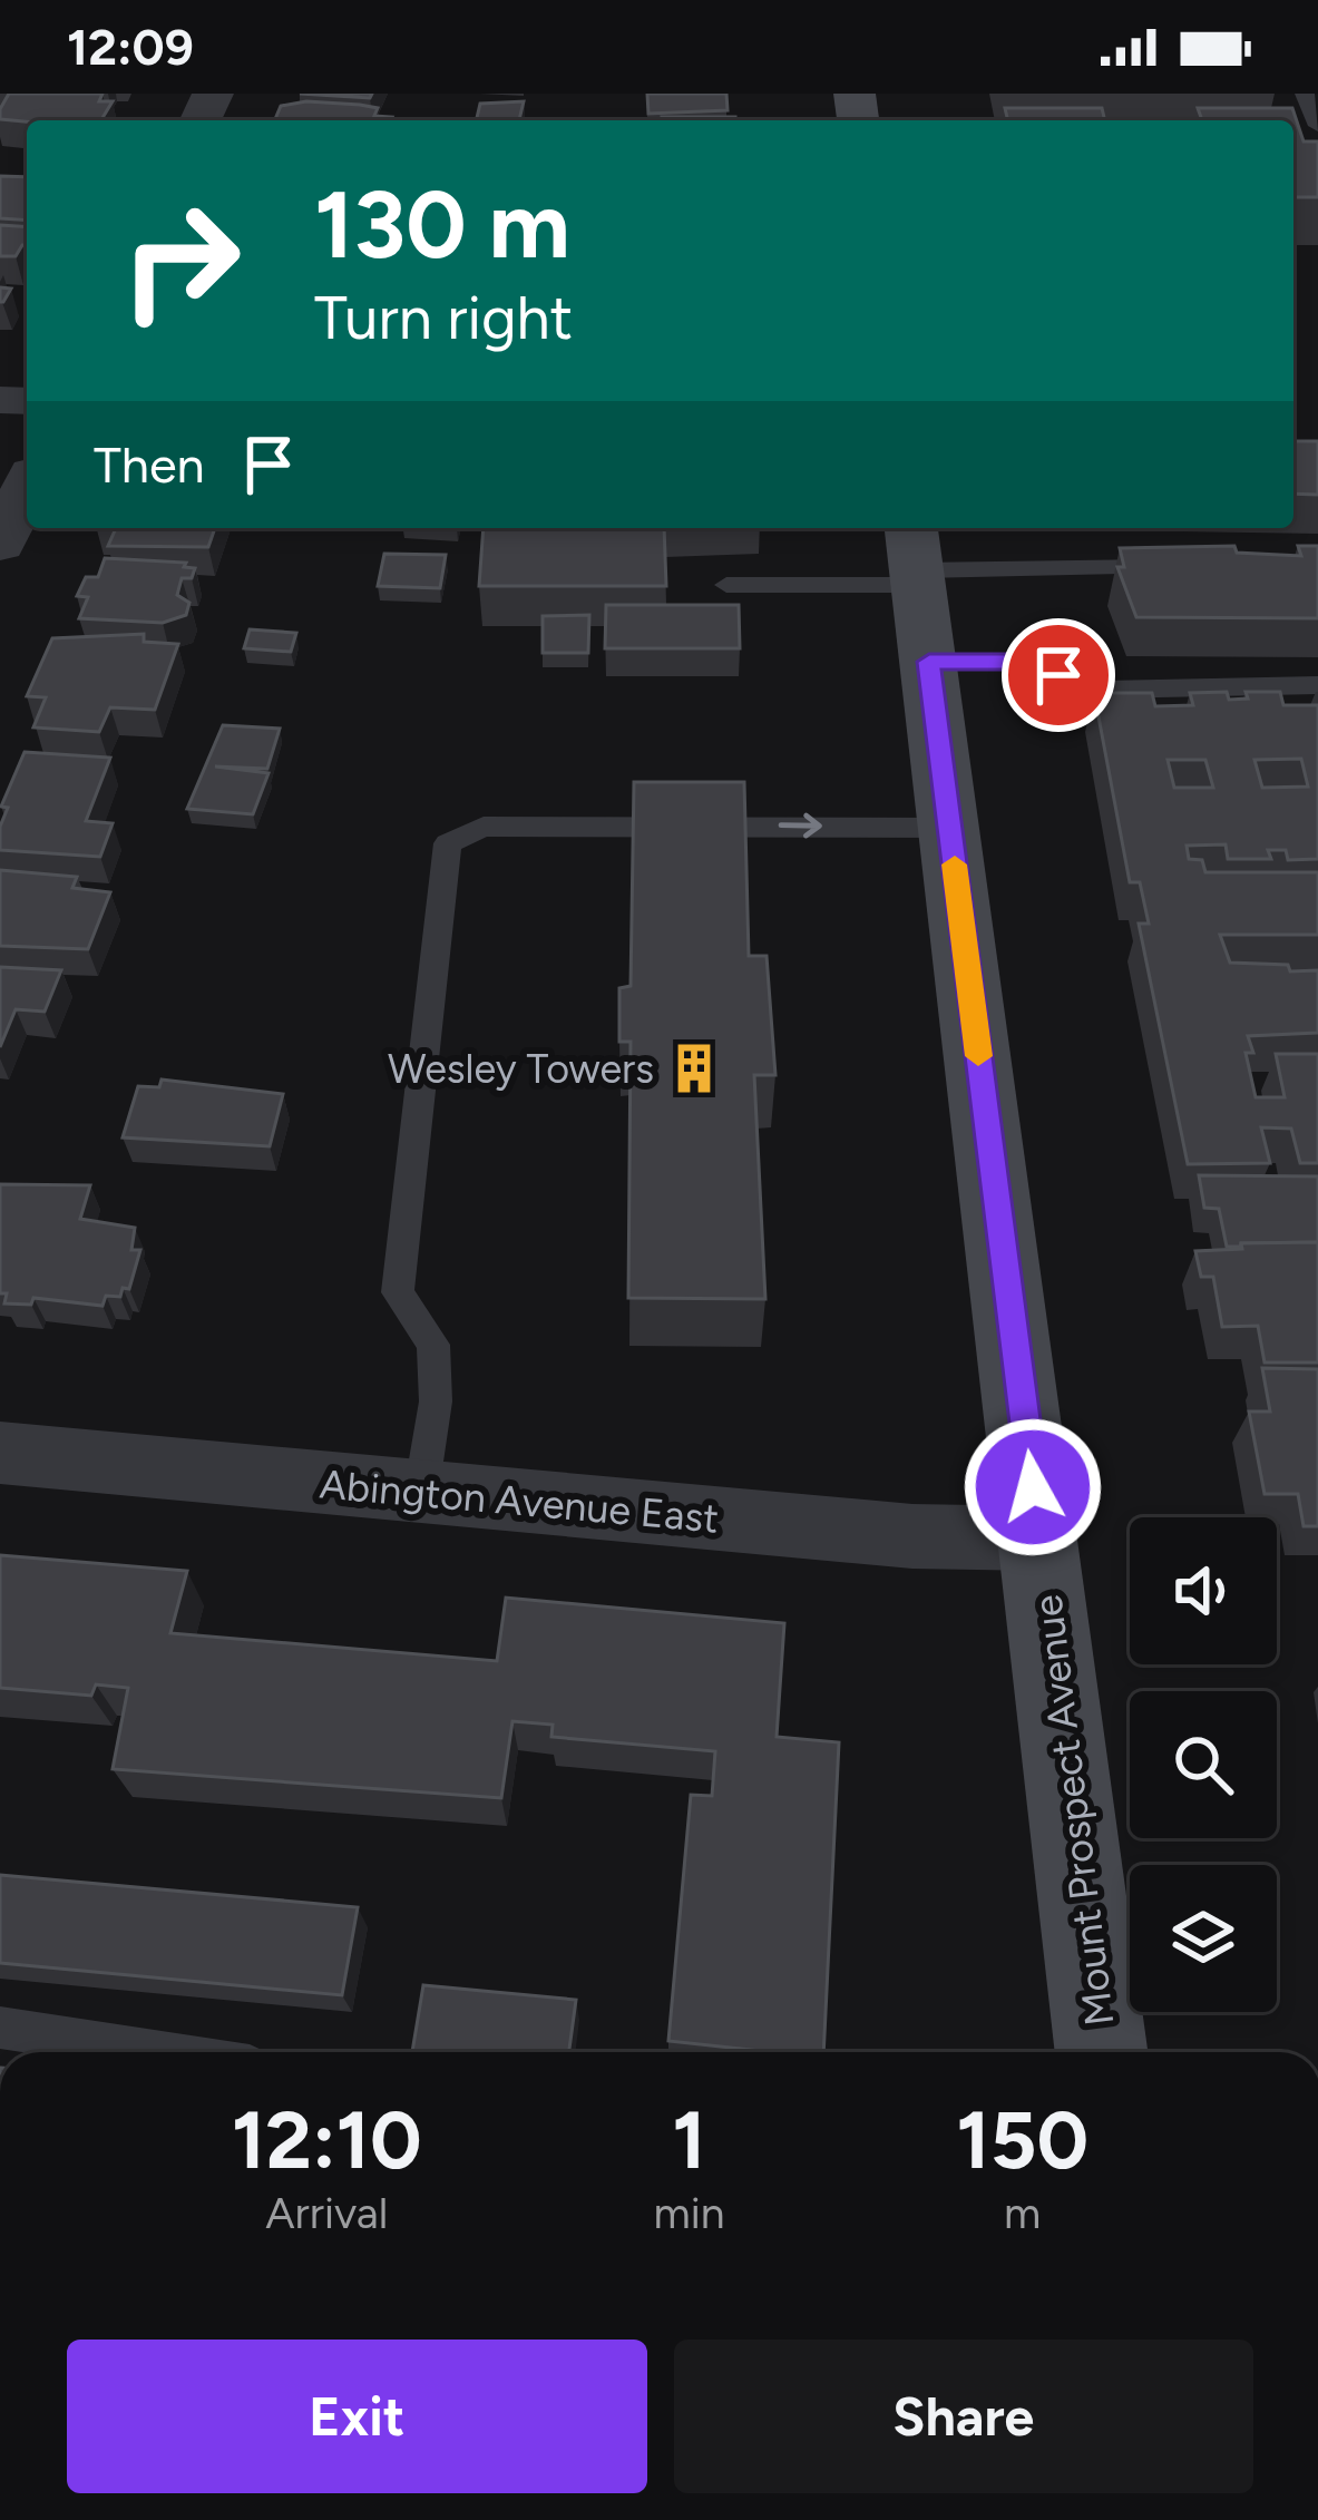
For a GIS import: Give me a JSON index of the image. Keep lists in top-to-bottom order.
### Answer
{
  "streets": {
    "main road": ["Mount Prospect Avenue"],
    "street": ["Abington Avenue East"]
  },
  "crossings": [
    ["Abington Avenue East", "Mount Prospect Avenue"]
  ],
  "places": {
    "building": ["Wesley Towers"]
  },
  "page": {
    "status": "12:09",
    "turn": ["130 m", "Turn right"],
    "then": "Then",
    "eta": [
      "12:10",
      "Arrival",
      "1",
      "min",
      "150",
      "m"
    ],
    "buttons": ["Exit", "Share"]
  }
}
